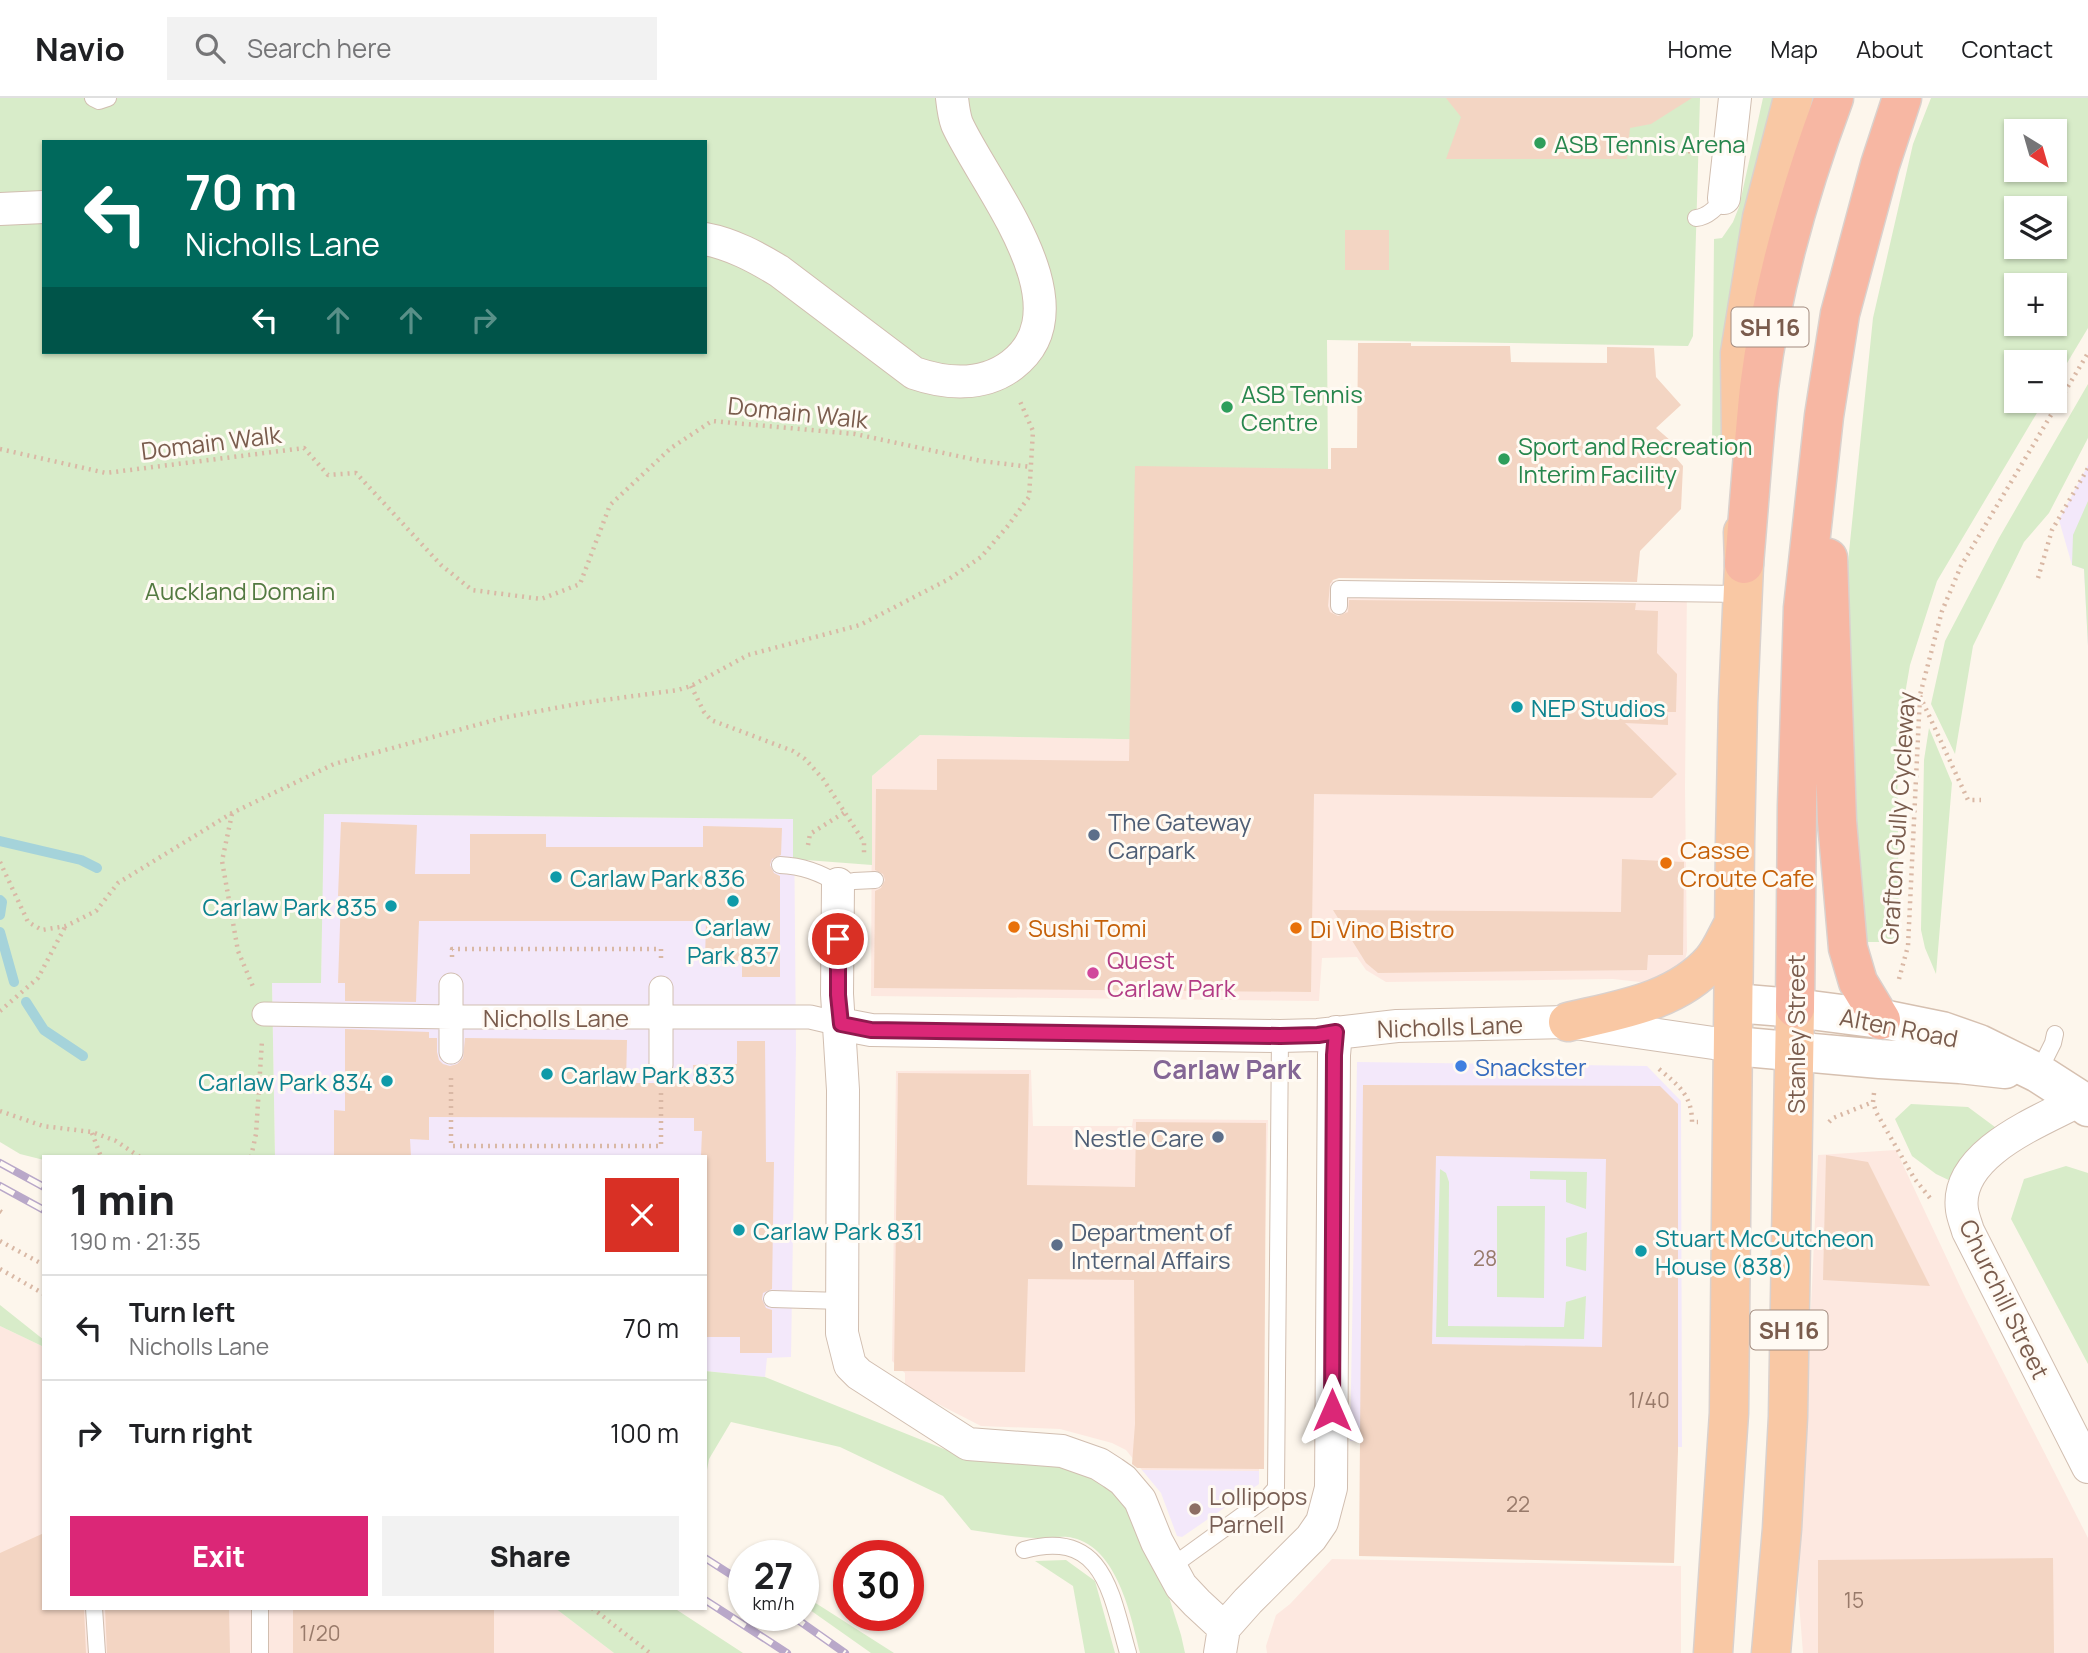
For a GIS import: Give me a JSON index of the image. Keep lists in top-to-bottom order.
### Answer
{
  "streets": {
    "highway": ["SH 16", "Stanley Street"],
    "main road": ["Alten Road"],
    "street": ["Nicholls Lane", "Churchill Street"],
    "path": ["Domain Walk", "Grafton Gully Cycleway"]
  },
  "crossings": [
    ["SH 16", "Nicholls Lane"],
    ["SH 16", "Alten Road"],
    ["SH 16", "Stanley Street"],
    ["Grafton Gully Cycleway", "Alten Road"],
    ["Nicholls Lane", "Alten Road"],
    ["Alten Road", "Stanley Street"],
    ["Alten Road", "Churchill Street"]
  ],
  "districts": ["Carlaw Park"],
  "parks": ["Auckland Domain"],
  "places": [
    "ASB Tennis Arena",
    "ASB Tennis Centre",
    "Sport and Recreation Interim Facility",
    "NEP Studios",
    "The Gateway Carpark",
    "Casse Croute Cafe",
    "Carlaw Park 836",
    "Carlaw Park 837",
    "Carlaw Park 835",
    "Sushi Tomi",
    "Di Vino Bistro",
    "Quest Carlaw Park",
    "Snackster",
    "Carlaw Park 833",
    "Carlaw Park 834",
    "Nestle Care",
    "Carlaw Park 831",
    "Department of Internal Affairs",
    "Stuart McCutcheon House (838)",
    "Lollipops Parnell"
  ],
  "house_numbers": [
    "28",
    "1/40",
    "22",
    "15",
    "1/20"
  ],
  "north": "bottom right",
  "page": {
    "header": "Navio",
    "search": "Search here",
    "nav": [
      "Home",
      "Map",
      "About",
      "Contact"
    ],
    "map_buttons": ["+", "−"],
    "turn": ["70 m", "Nicholls Lane"],
    "heading": ["1 min", "190 m · 21:35"],
    "list": [
      {
        "name": "Turn left",
        "note": "Nicholls Lane",
        "value": "70 m"
      },
      {
        "name": "Turn right",
        "value": "100 m"
      }
    ],
    "buttons": ["Exit", "Share"],
    "speed": "27 km/h",
    "limit": "30"
  }
}
